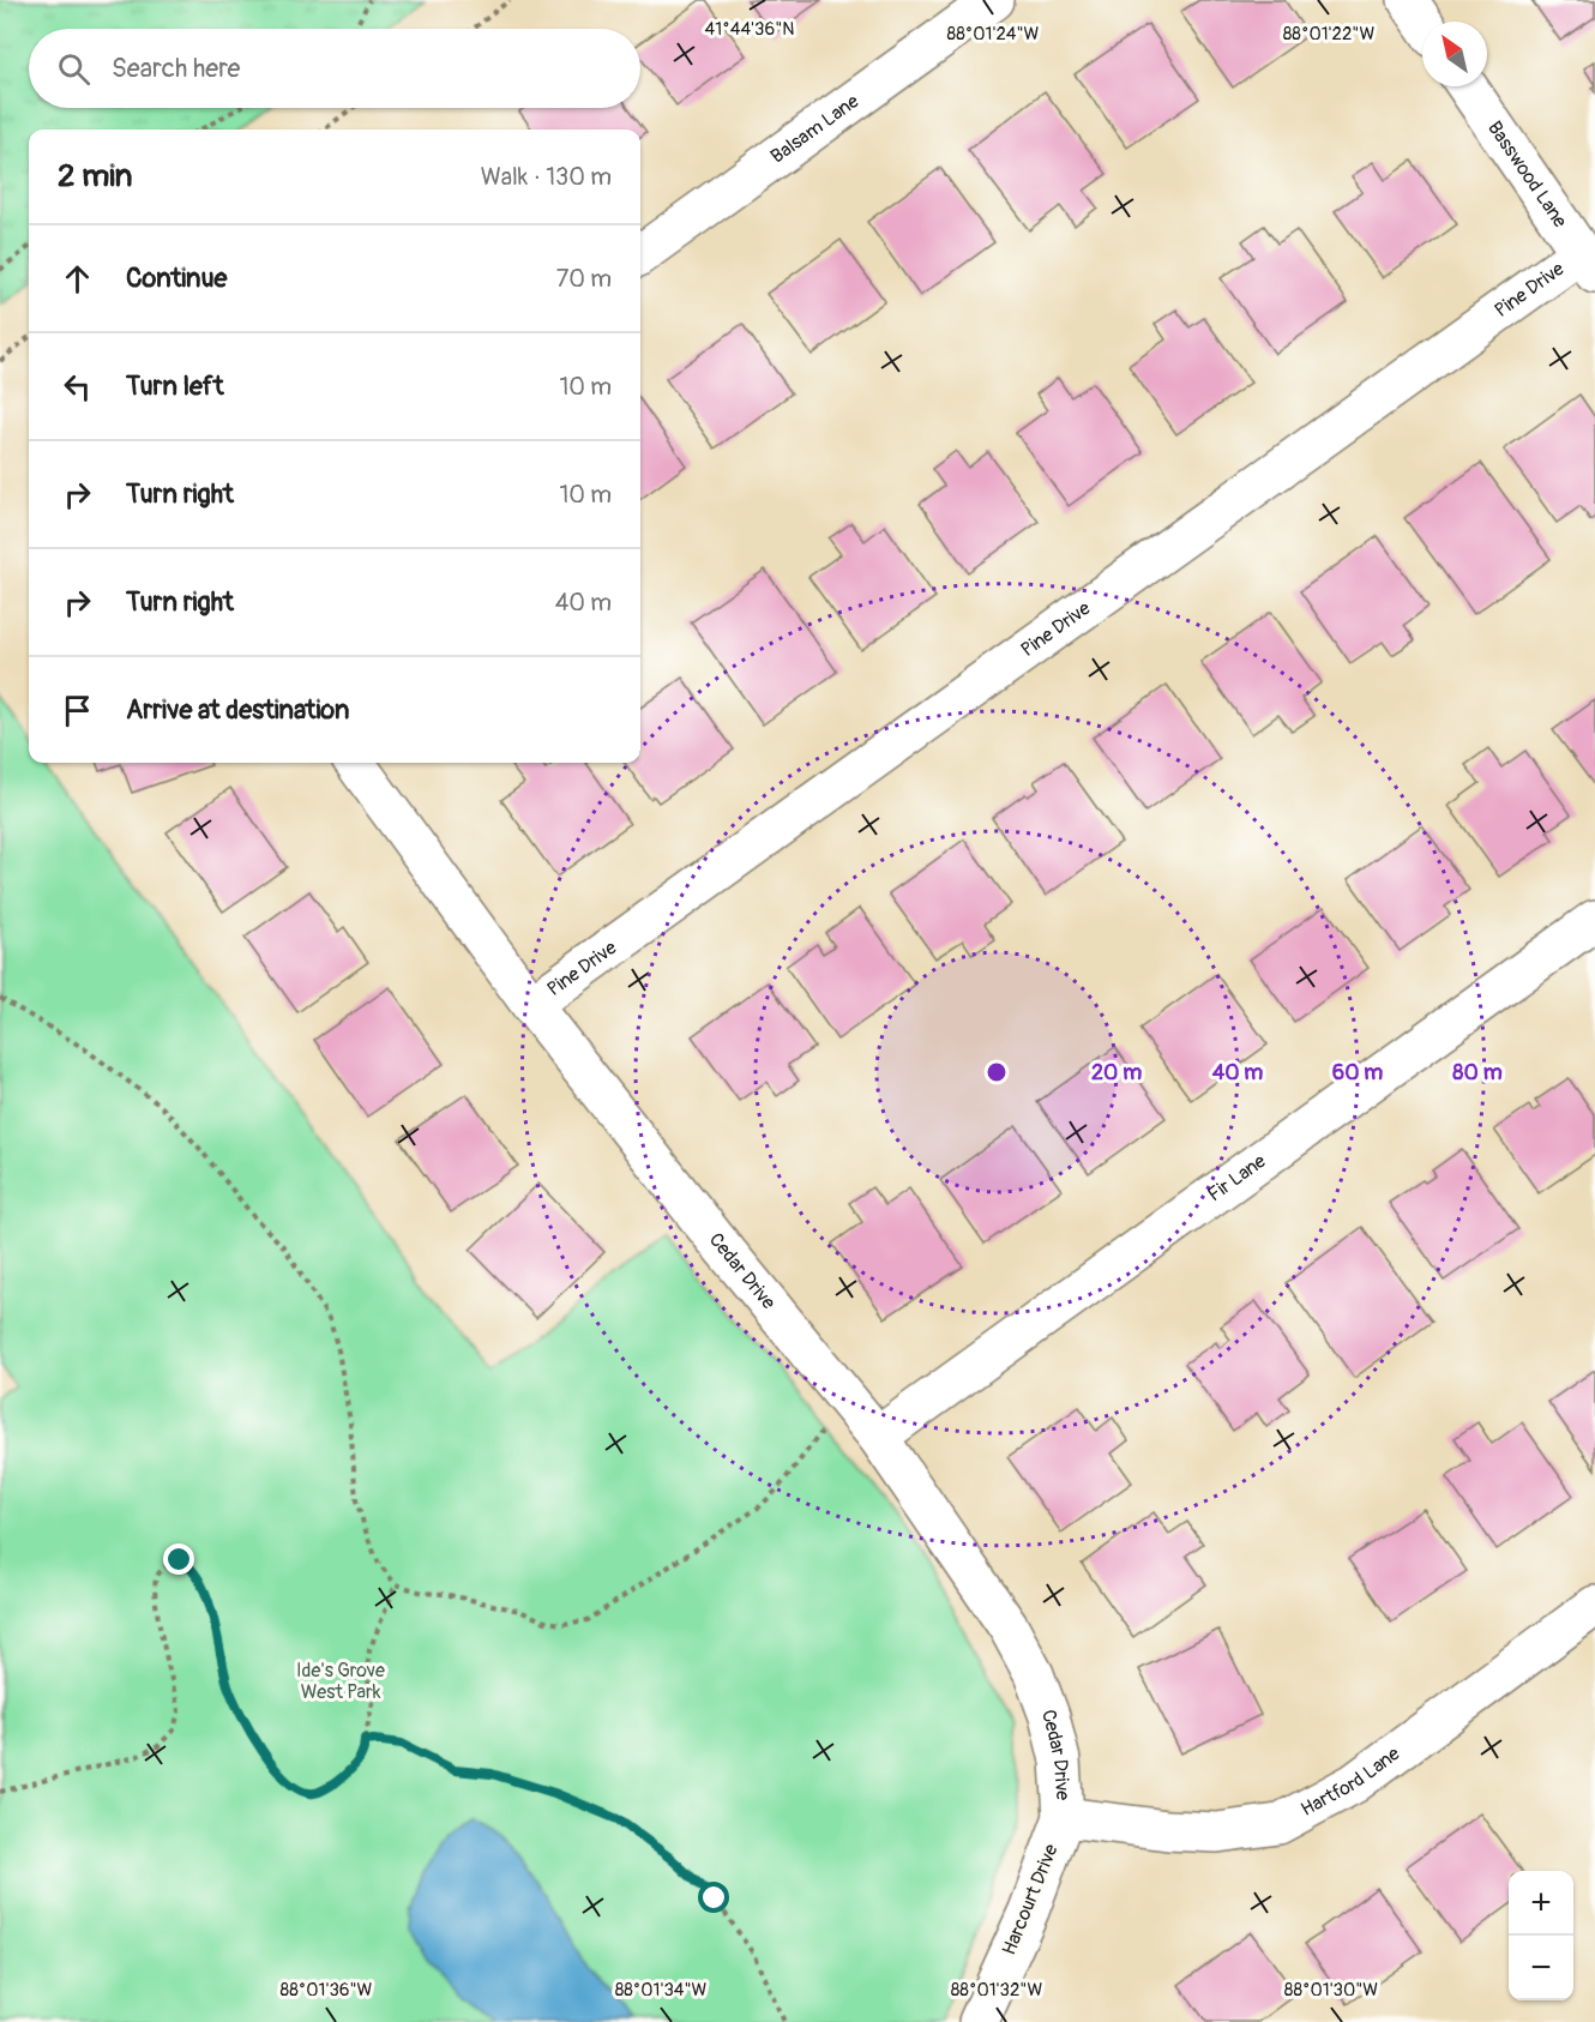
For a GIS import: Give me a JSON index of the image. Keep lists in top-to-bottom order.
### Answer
{
  "streets": {
    "street": [
      "Balsam Lane",
      "Basswood Lane",
      "Pine Drive",
      "Fir Lane",
      "Cedar Drive",
      "Hartford Lane",
      "Harcourt Drive"
    ]
  },
  "crossings": [
    ["Basswood Lane", "Pine Drive"],
    ["Pine Drive", "Cedar Drive"],
    ["Fir Lane", "Cedar Drive"],
    ["Cedar Drive", "Hartford Lane"],
    ["Cedar Drive", "Harcourt Drive"],
    ["Hartford Lane", "Harcourt Drive"]
  ],
  "parks": ["Ide's Grove West Park"],
  "north": "top left",
  "page": {
    "search": "Search here",
    "heading": ["2 min", "Walk · 130 m"],
    "list": [
      ["Continue", "70 m"],
      ["Turn left", "10 m"],
      ["Turn right", "10 m"],
      ["Turn right", "40 m"],
      "Arrive at destination"
    ],
    "map_buttons": ["+", "−"]
  },
  "coordinates": [
    "41°44'36\"N",
    "88°01'24\"W",
    "88°01'22\"W",
    "88°01'36\"W",
    "88°01'34\"W",
    "88°01'32\"W",
    "88°01'30\"W"
  ],
  "rings": [
    "20 m",
    "40 m",
    "60 m",
    "80 m"
  ]
}
